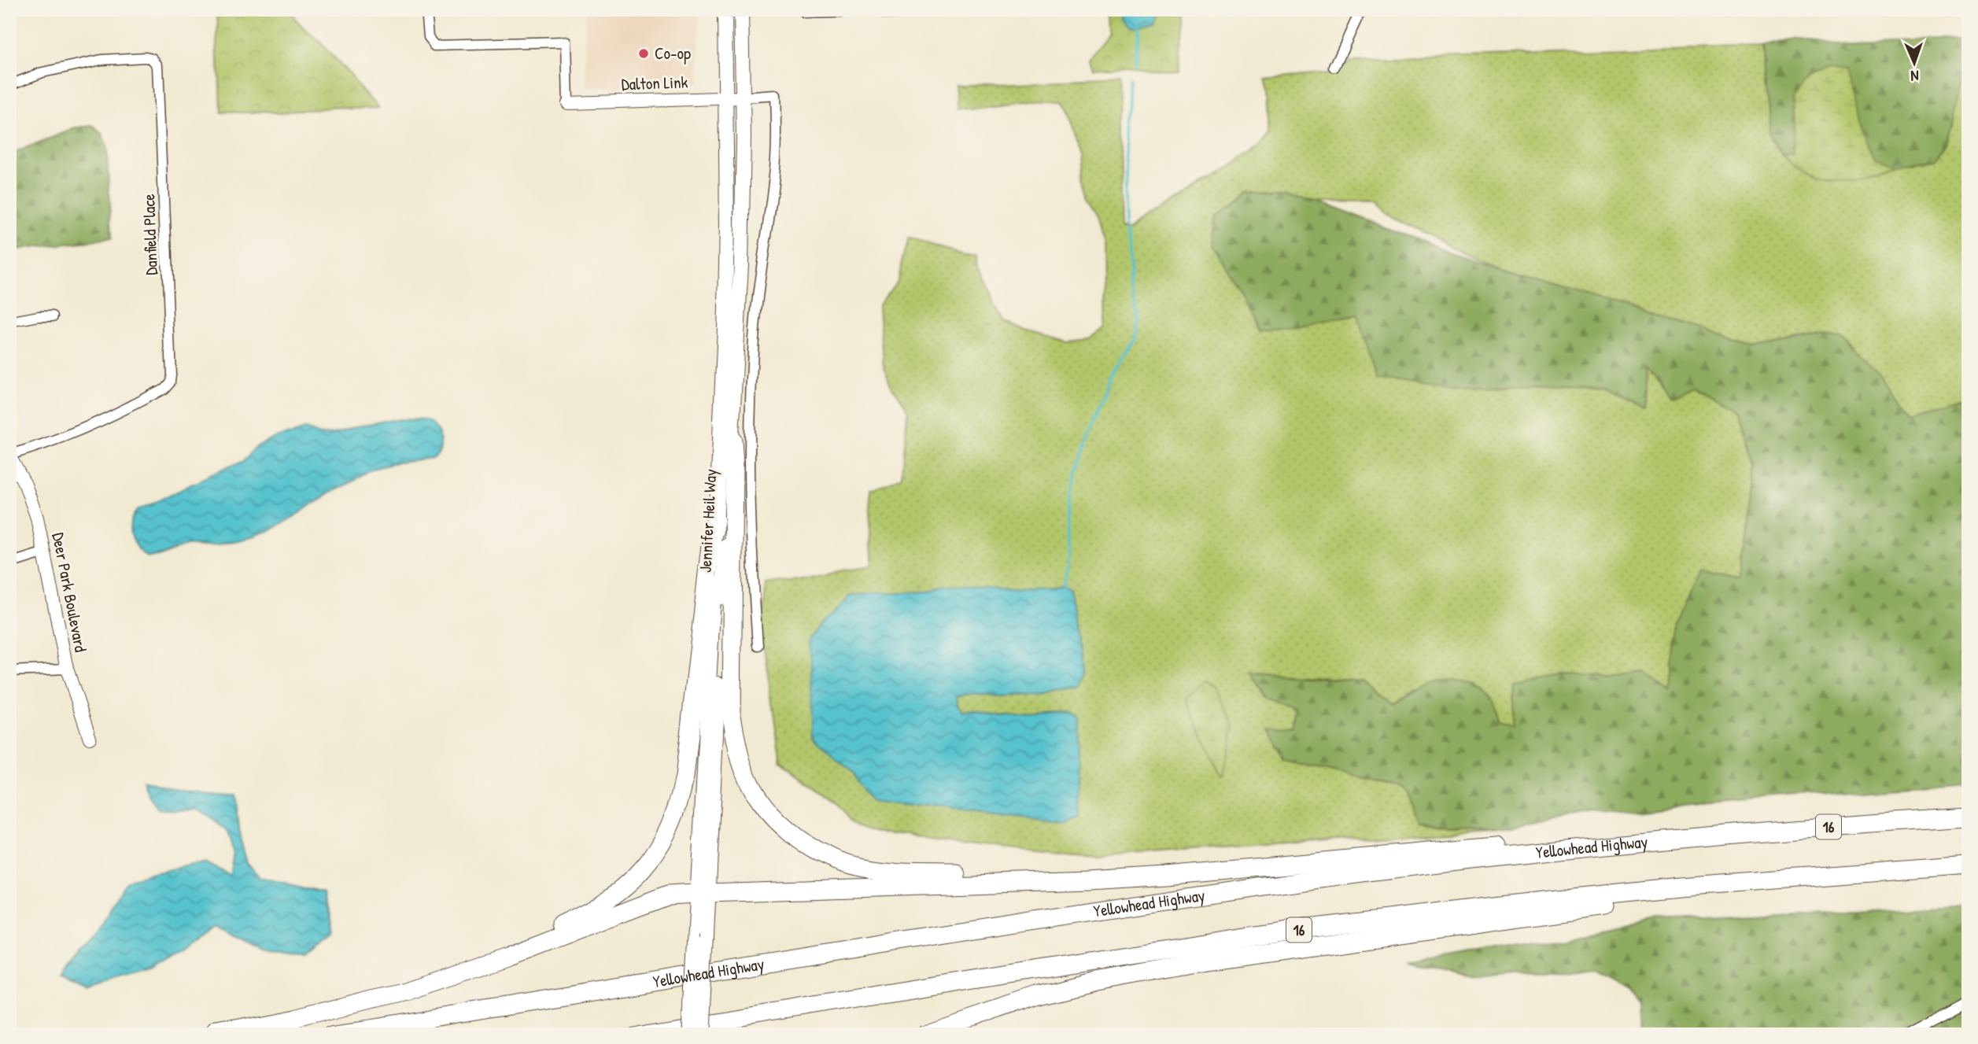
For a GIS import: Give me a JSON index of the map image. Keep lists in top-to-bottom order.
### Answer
{
  "streets": {
    "highway": ["16", "Yellowhead Highway"],
    "main road": ["Jennifer Heil Way"],
    "street": ["Dalton Link", "Danfield Place", "Deer Park Boulevard"]
  },
  "crossings": [
    ["Dalton Link", "Jennifer Heil Way"],
    ["Danfield Place", "Deer Park Boulevard"]
  ],
  "places": ["Co-op"],
  "north": "bottom"
}
